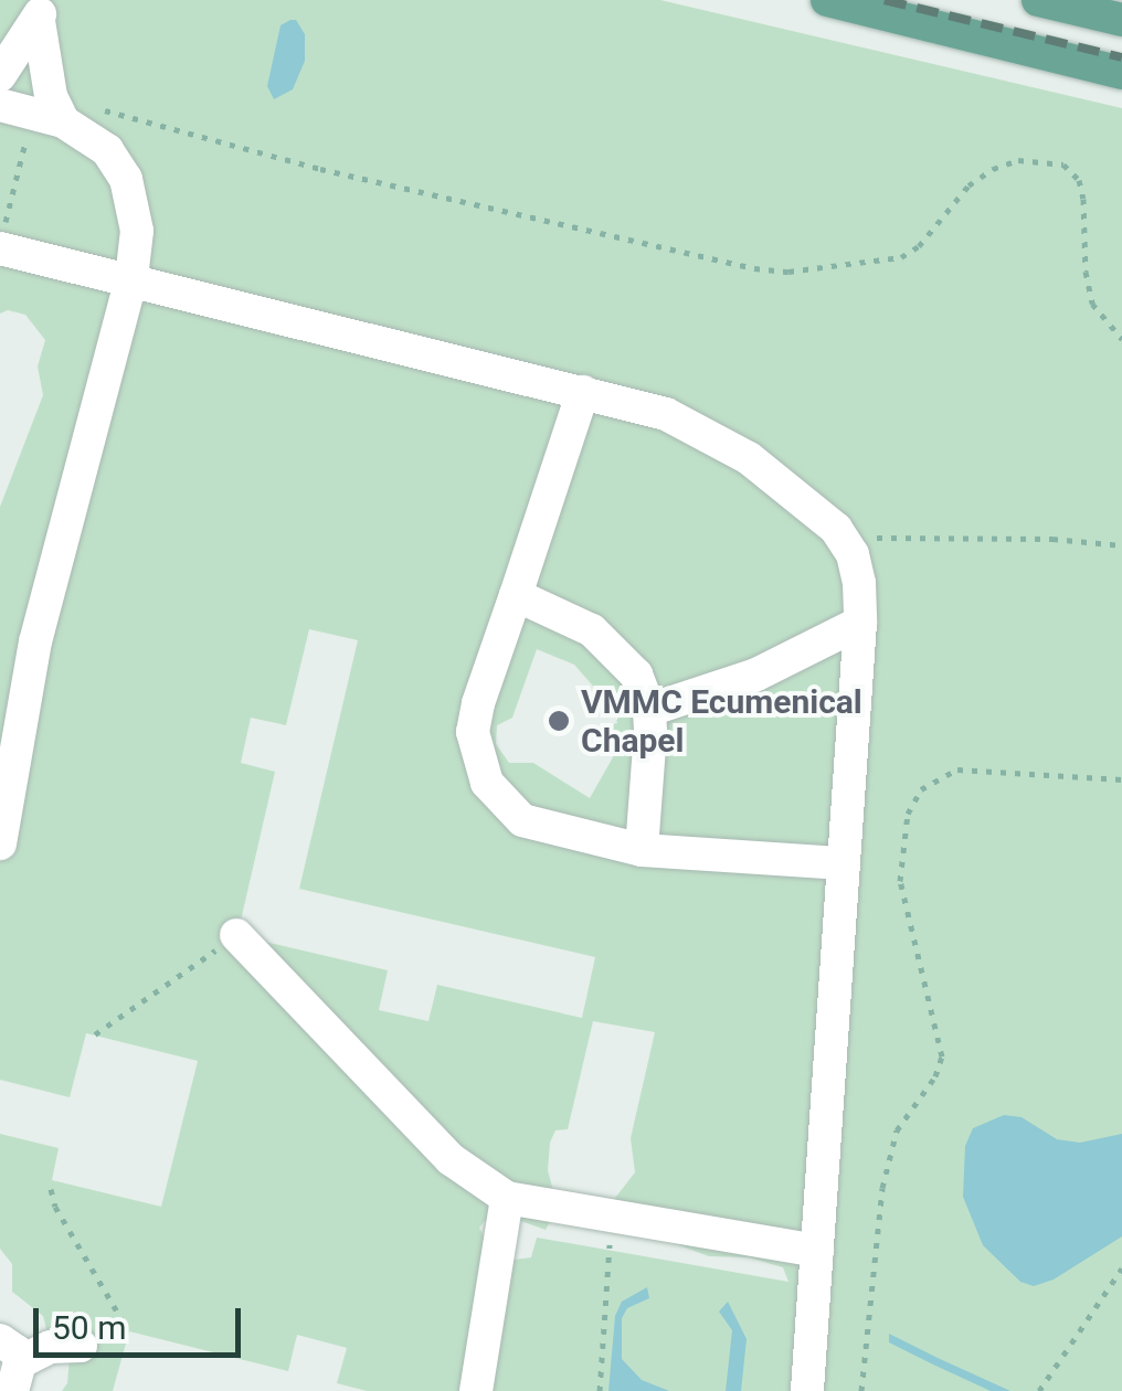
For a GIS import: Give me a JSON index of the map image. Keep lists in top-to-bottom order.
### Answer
{
  "places": ["VMMC Ecumenical Chapel"],
  "scale_bar": "50 m"
}
